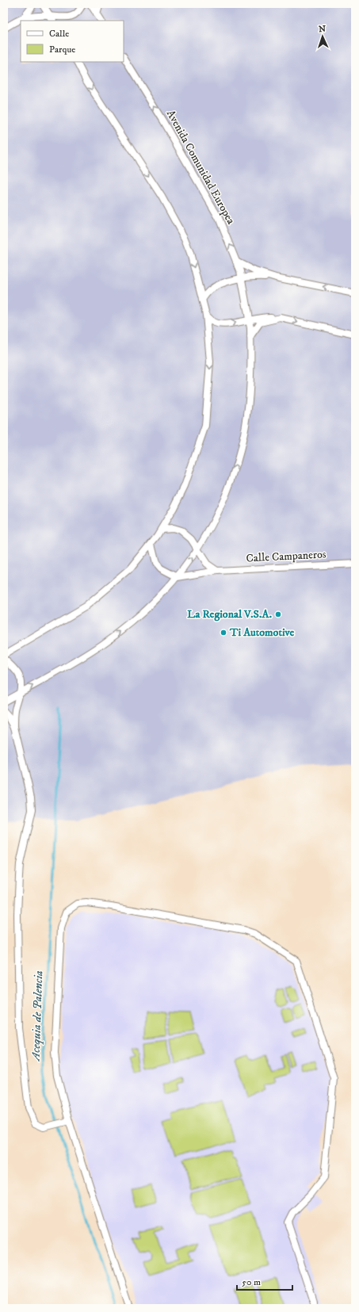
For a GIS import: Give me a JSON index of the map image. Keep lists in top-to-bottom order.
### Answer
{
  "streets": {
    "street": ["Avenida Comunidad Europea", "Calle Campaneros"]
  },
  "crossings": [
    ["Avenida Comunidad Europea", "Calle Campaneros"]
  ],
  "water": ["Acequia de Palencia"],
  "places": ["La Regional V.S.A.", "Ti Automotive"],
  "legend": ["Calle", "Parque"],
  "scale_bar": "50 m",
  "north": "top"
}
